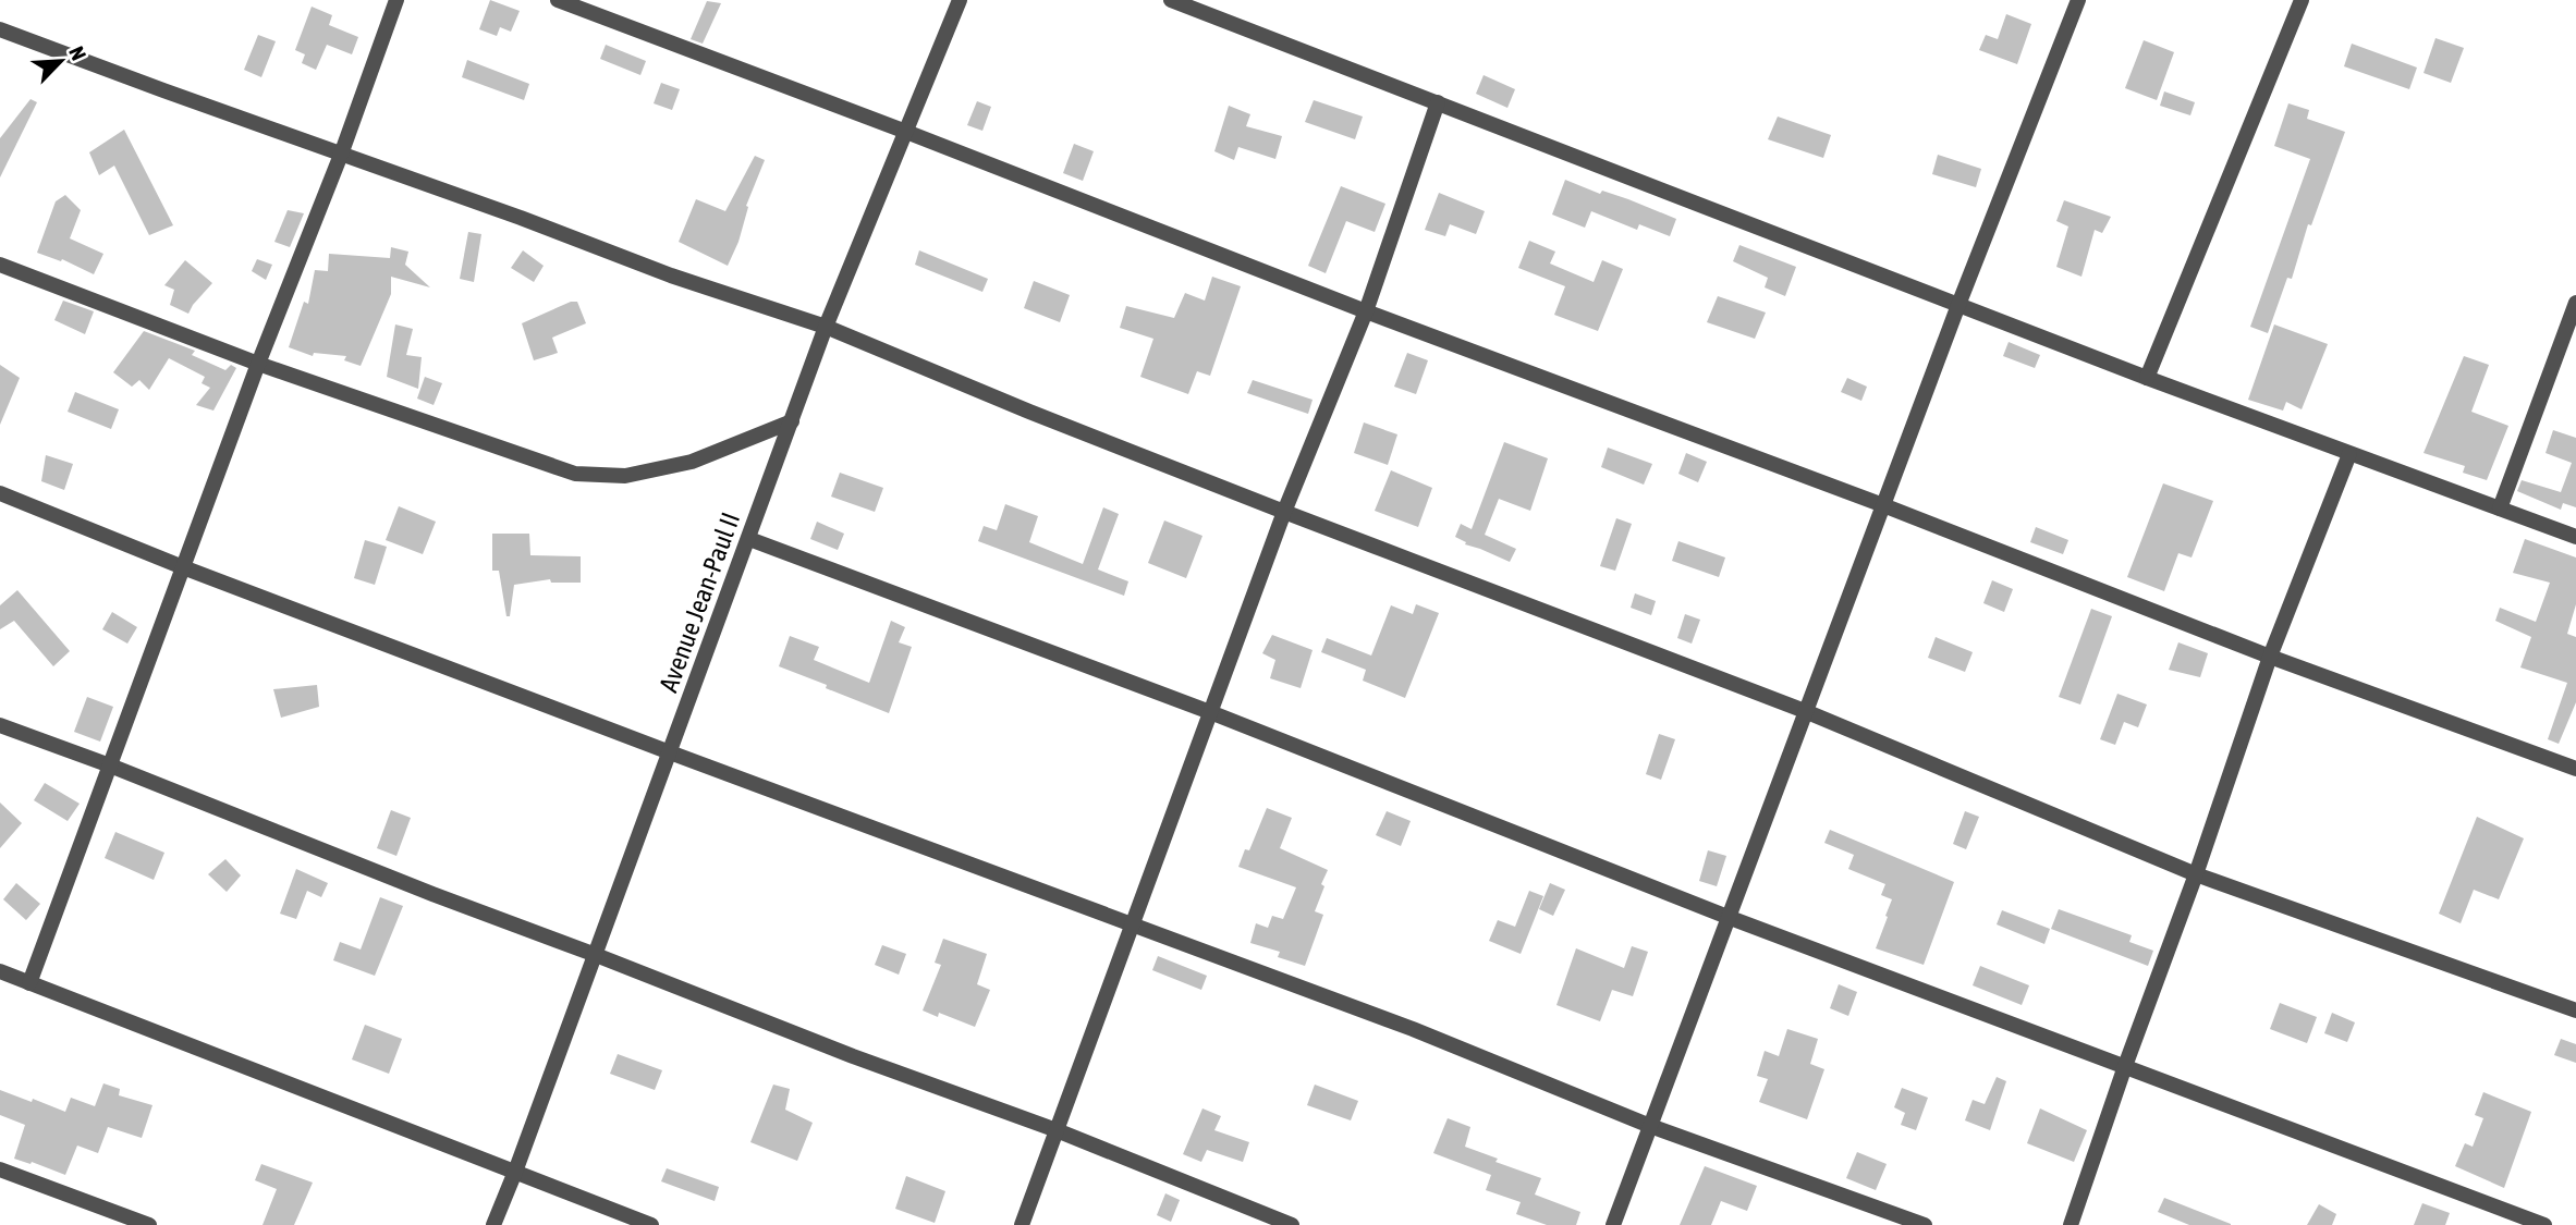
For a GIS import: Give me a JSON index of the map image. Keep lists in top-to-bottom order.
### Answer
{
  "streets": {
    "street": ["Avenue Jean-Paul II"]
  },
  "north": "top right"
}
